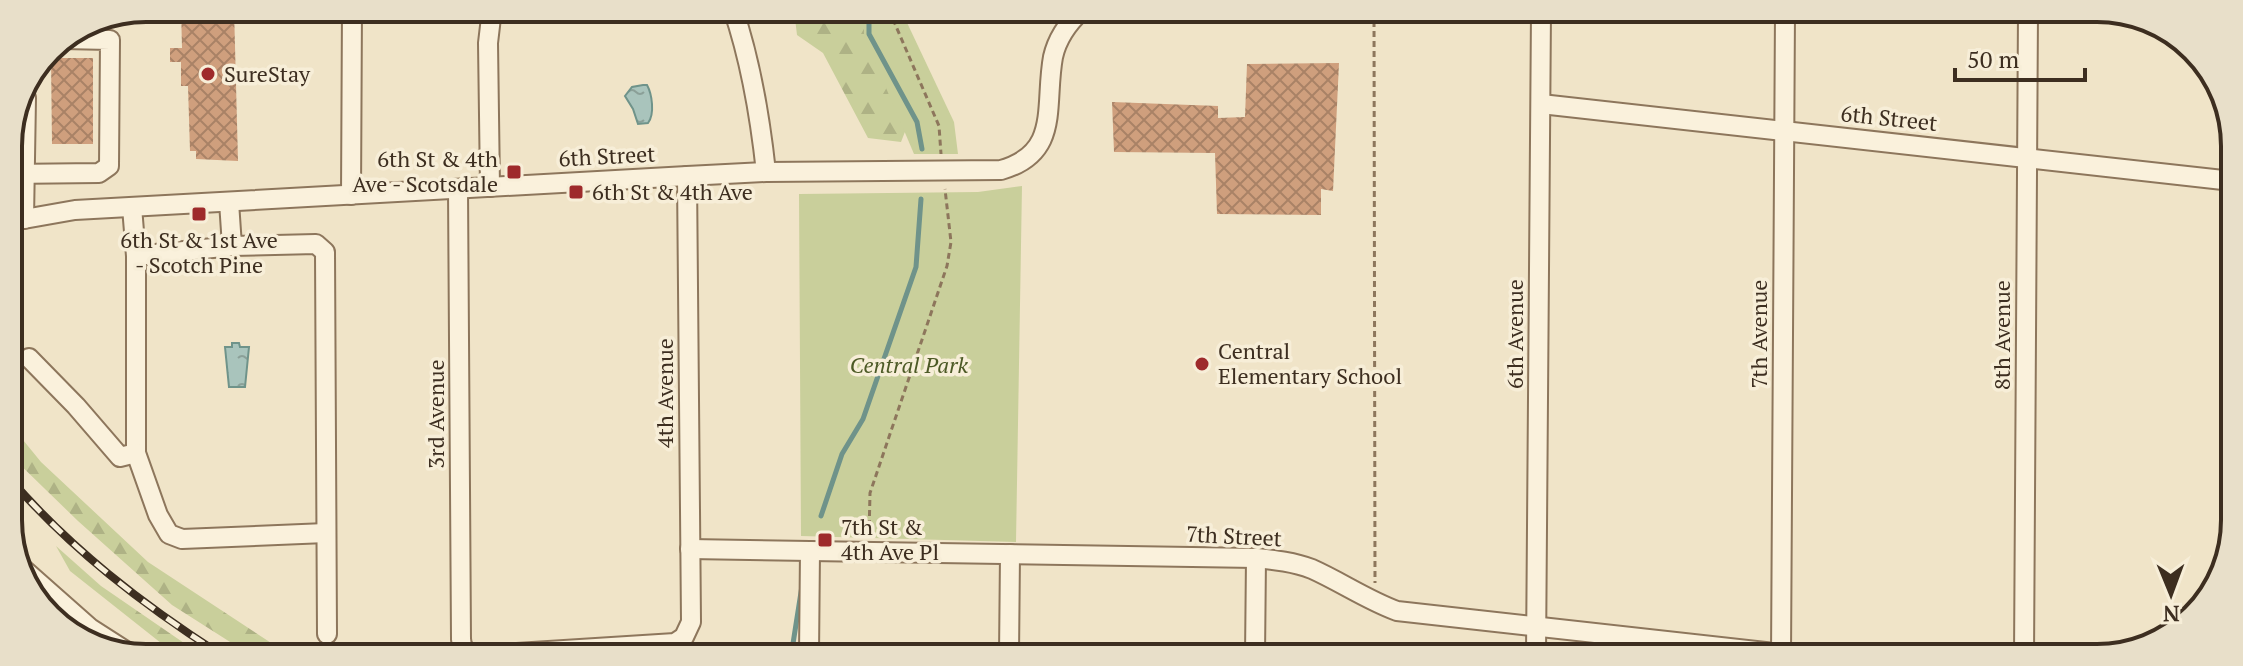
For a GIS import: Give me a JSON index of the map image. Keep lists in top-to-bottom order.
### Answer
{
  "streets": {
    "street": [
      "6th Street",
      "6th Avenue",
      "7th Avenue",
      "8th Avenue",
      "4th Avenue",
      "3rd Avenue",
      "7th Street"
    ]
  },
  "crossings": [
    ["6th Street", "6th Avenue"],
    ["6th Street", "7th Avenue"],
    ["6th Street", "8th Avenue"],
    ["6th Street", "4th Avenue"],
    ["6th Street", "3rd Avenue"],
    ["6th Avenue", "7th Street"],
    ["4th Avenue", "7th Street"]
  ],
  "parks": ["Central Park"],
  "places": {
    "other": ["SureStay", "Central Elementary School"],
    "transit": [
      "6th St & 4th Ave - Scotsdale",
      "6th St & 4th Ave",
      "6th St & 1st Ave - Scotch Pine",
      "7th St & 4th Ave Pl"
    ]
  },
  "scale_bar": "50 m",
  "north": "bottom"
}
